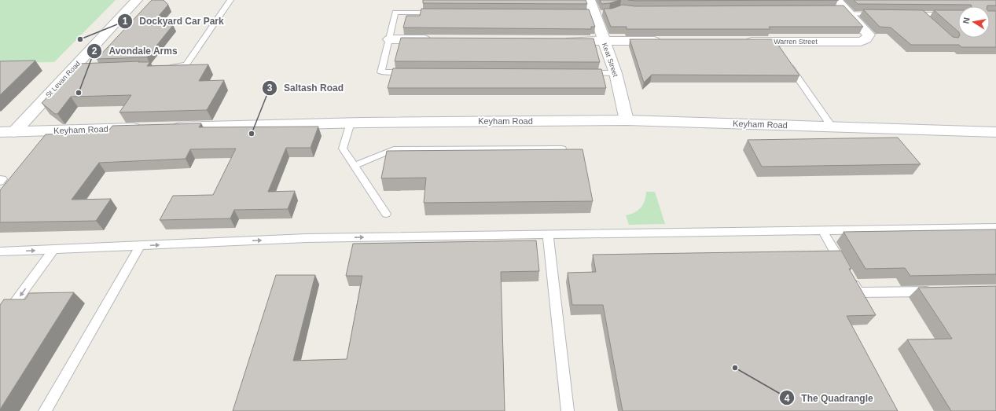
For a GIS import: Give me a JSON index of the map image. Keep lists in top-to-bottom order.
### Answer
{
  "streets": {
    "street": [
      "Warren Street",
      "Keat Street",
      "St Levan Road",
      "Keyham Road"
    ]
  },
  "crossings": [
    ["Keat Street", "Keyham Road"],
    ["St Levan Road", "Keyham Road"]
  ],
  "places": [
    "Dockyard Car Park",
    "Avondale Arms",
    "Saltash Road",
    "The Quadrangle"
  ],
  "north": "left"
}
